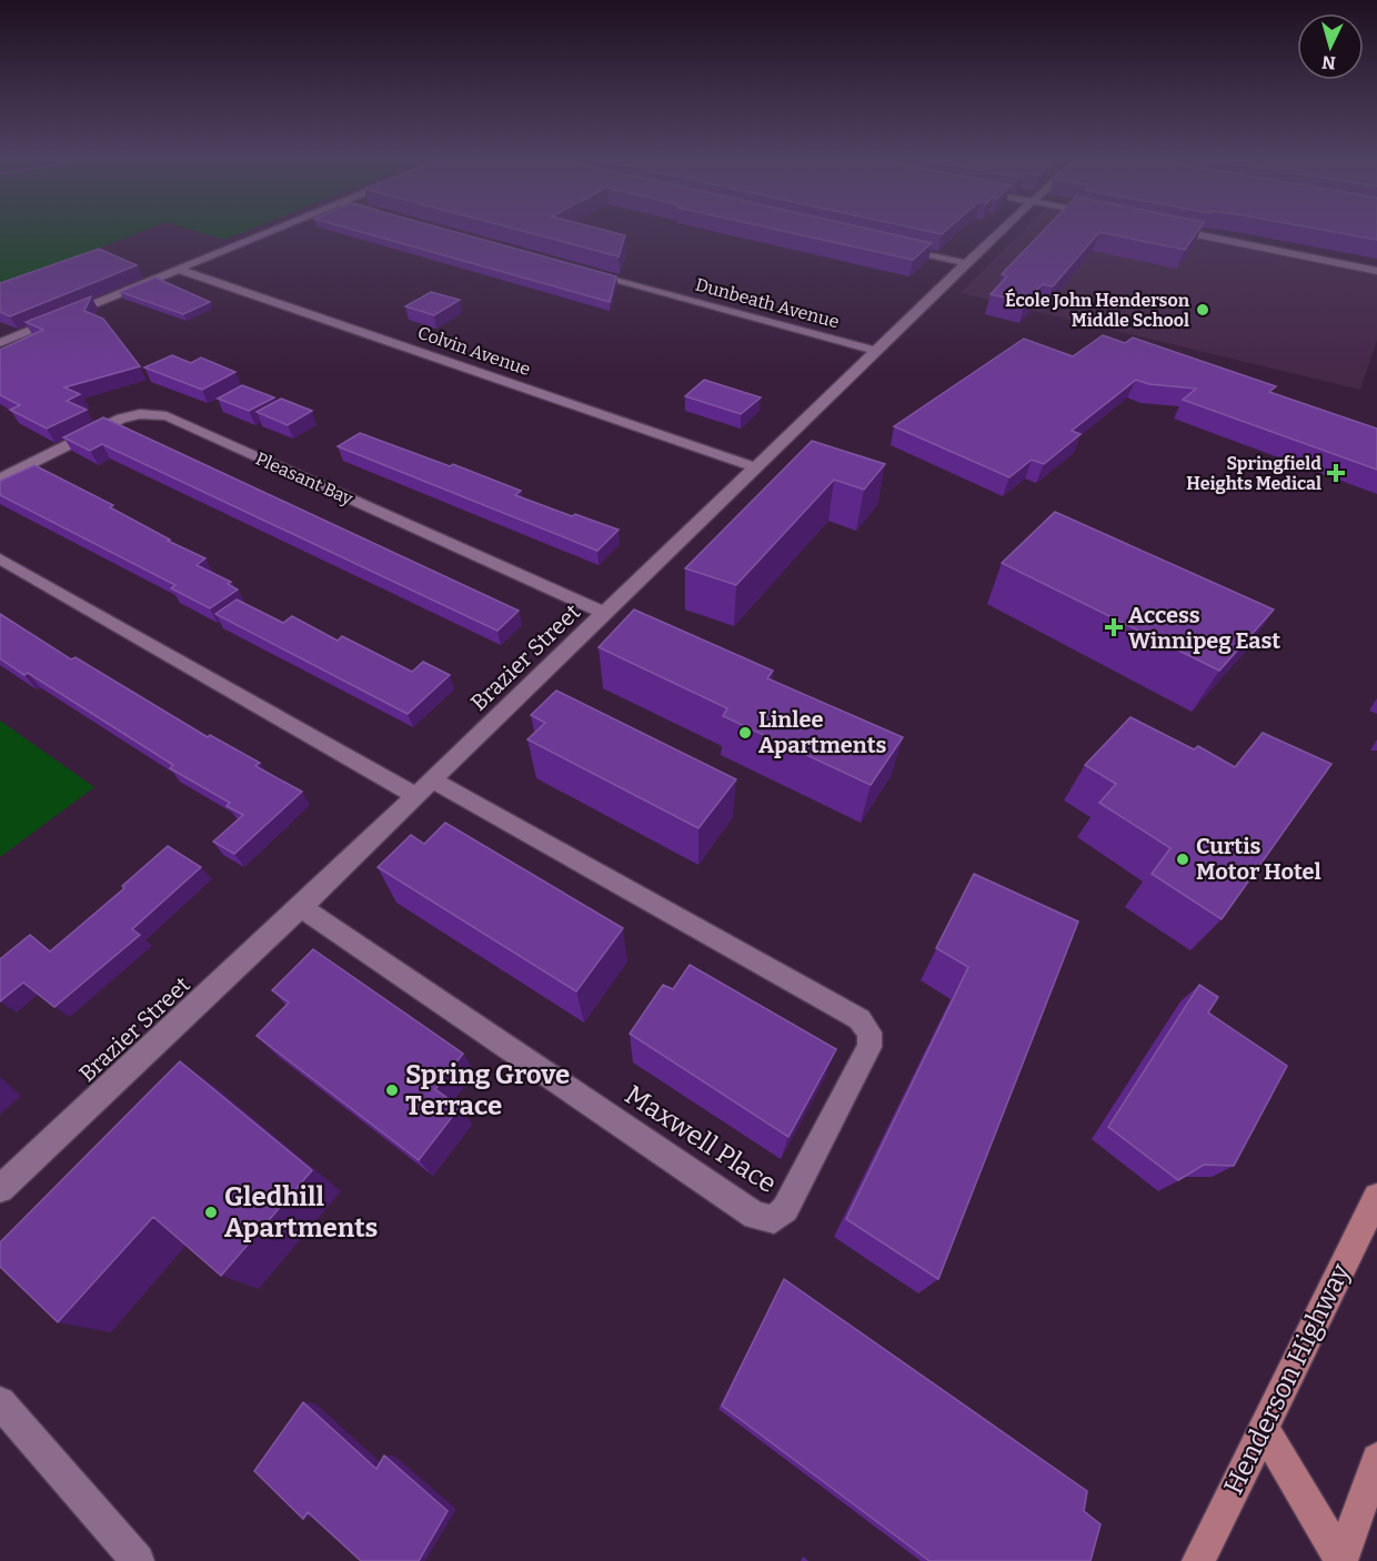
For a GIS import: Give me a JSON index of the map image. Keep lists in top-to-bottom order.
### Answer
{
  "streets": {
    "main road": ["Henderson Highway"],
    "street": [
      "Dunbeath Avenue",
      "Colvin Avenue",
      "Pleasant Bay",
      "Brazier Street",
      "Maxwell Place"
    ]
  },
  "crossings": [
    ["Dunbeath Avenue", "Brazier Street"],
    ["Colvin Avenue", "Brazier Street"],
    ["Pleasant Bay", "Brazier Street"],
    ["Brazier Street", "Maxwell Place"]
  ],
  "places": {
    "other": [
      "École John Henderson Middle School",
      "Linlee Apartments",
      "Curtis Motor Hotel",
      "Spring Grove Terrace",
      "Gledhill Apartments"
    ],
    "health": ["Springfield Heights Medical", "Access Winnipeg East"]
  },
  "north": "bottom"
}
